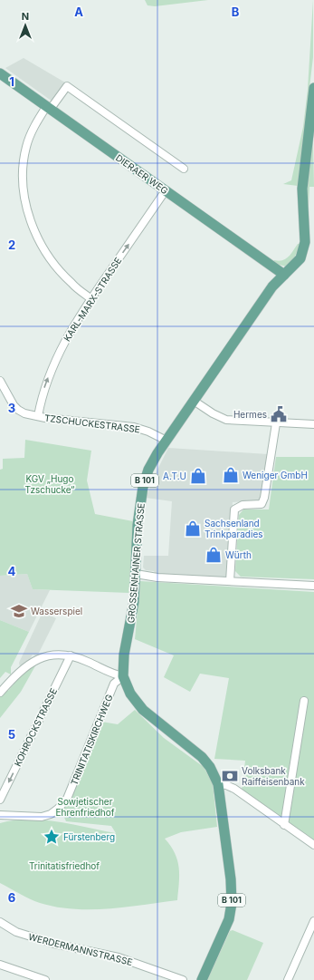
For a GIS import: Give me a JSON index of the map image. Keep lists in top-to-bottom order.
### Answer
{
  "streets": {
    "main road": ["DIERAER WEG", "B 101", "GROSSENHAINER STRASSE"],
    "street": [
      "KARL-MARX-STRASSE",
      "TZSCHUCKESTRASSE",
      "KOHROCKSTRASSE",
      "TRINITATISKIRCHWEG",
      "WERDERMANNSTRASSE"
    ]
  },
  "crossings": [
    ["DIERAER WEG", "KARL-MARX-STRASSE"],
    ["DIERAER WEG", "GROSSENHAINER STRASSE"],
    ["KARL-MARX-STRASSE", "TZSCHUCKESTRASSE"],
    ["TZSCHUCKESTRASSE", "GROSSENHAINER STRASSE"],
    ["B 101", "GROSSENHAINER STRASSE"],
    ["GROSSENHAINER STRASSE", "TRINITATISKIRCHWEG"]
  ],
  "one_way": ["KARL-MARX-STRASSE", "KOHROCKSTRASSE"],
  "parks": ["KGV „Hugo Tzschucke“", "Sowjetischer Ehrenfriedhof", "Trinitatisfriedhof"],
  "places": {
    "public building": ["Hermes"],
    "shop": [
      "Weniger GmbH",
      "A.T.U",
      "Sachsenland Trinkparadies",
      "Würth"
    ],
    "school or university": ["Wasserspiel"],
    "bank": ["Volksbank Raiffeisenbank"],
    "place": ["Fürstenberg"]
  },
  "north": "top",
  "grid": {
    "columns": ["A", "B"],
    "rows": [
      "1",
      "2",
      "3",
      "4",
      "5",
      "6"
    ]
  }
}
